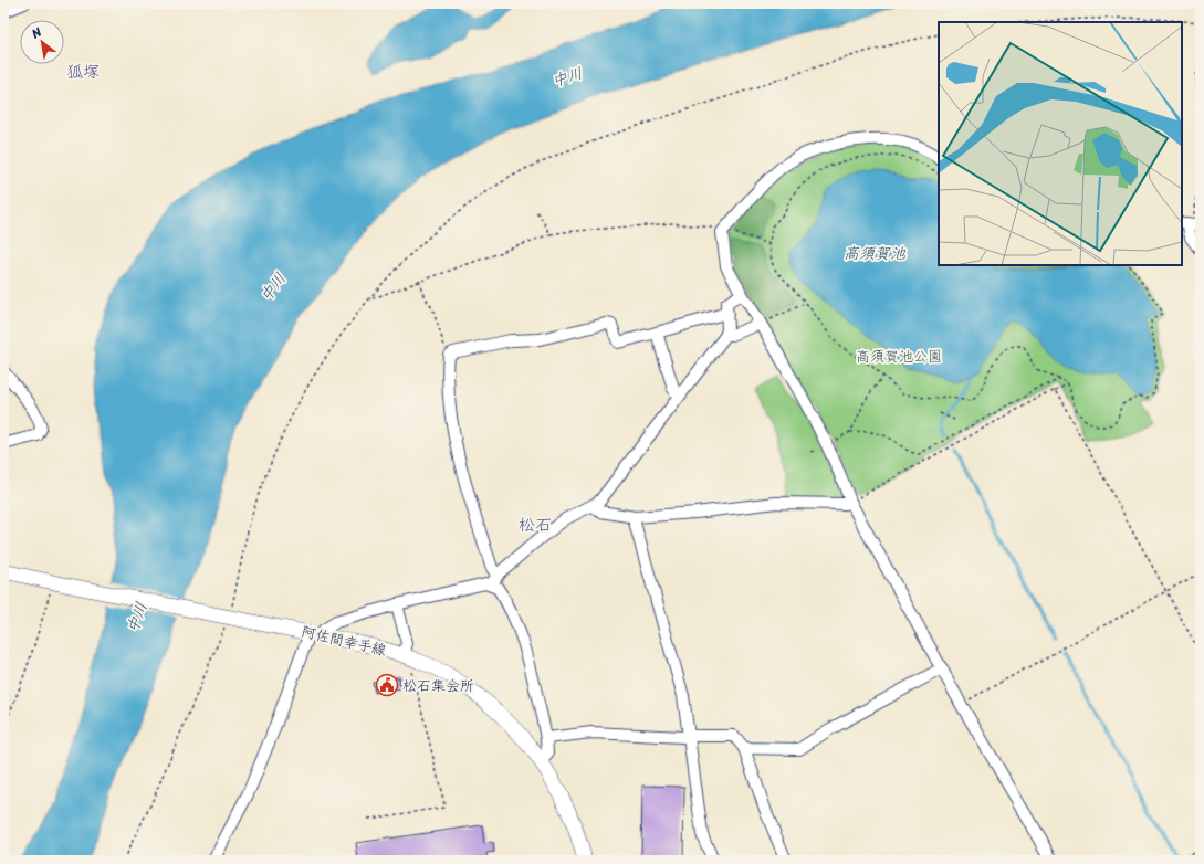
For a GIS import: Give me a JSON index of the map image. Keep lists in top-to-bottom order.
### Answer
{
  "streets": {
    "main road": ["阿佐間幸手線"]
  },
  "districts": ["狐塚", "松石"],
  "water": ["中川", "高須賀池"],
  "parks": ["高須賀池公園"],
  "places": {
    "public building": ["松石集会所"]
  },
  "north": "top left"
}
